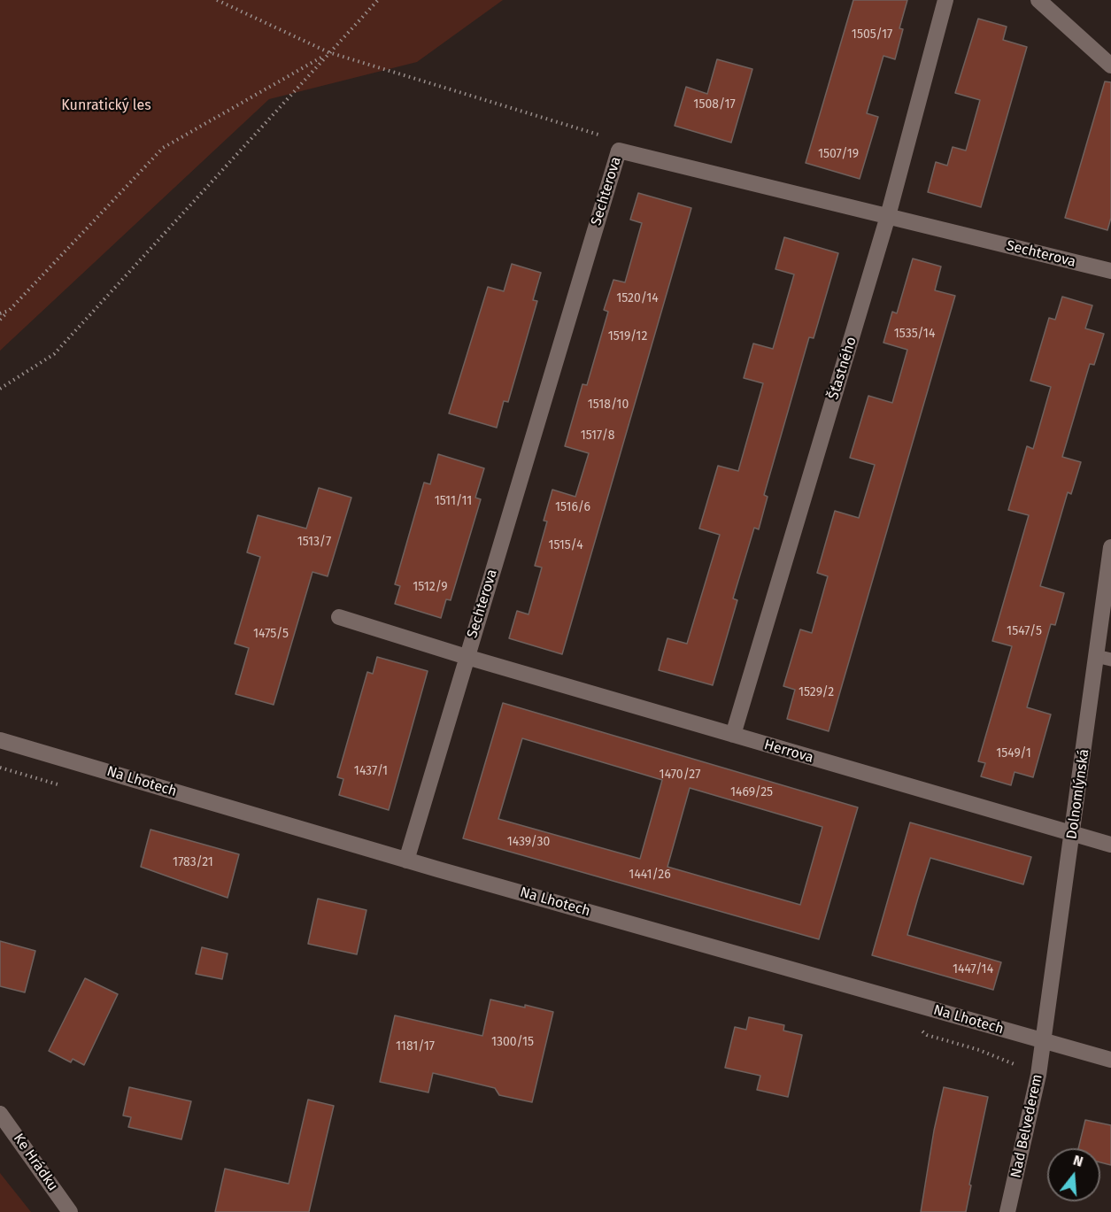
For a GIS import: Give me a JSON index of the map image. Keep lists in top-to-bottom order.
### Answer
{
  "streets": {
    "street": [
      "Sechterova",
      "Šťastného",
      "Herrova",
      "Na Lhotech",
      "Dolnomlýnská",
      "Nad Belvederem",
      "Ke Hrádku"
    ]
  },
  "crossings": [
    ["Sechterova", "Šťastného"],
    ["Sechterova", "Herrova"],
    ["Sechterova", "Na Lhotech"],
    ["Šťastného", "Herrova"],
    ["Herrova", "Dolnomlýnská"],
    ["Na Lhotech", "Dolnomlýnská"],
    ["Na Lhotech", "Nad Belvederem"],
    ["Dolnomlýnská", "Nad Belvederem"]
  ],
  "parks": ["Kunratický les"],
  "house_numbers": [
    "1505/17",
    "1508/17",
    "1507/19",
    "1520/14",
    "1535/14",
    "1519/12",
    "1518/10",
    "1517/8",
    "1511/11",
    "1516/6",
    "1513/7",
    "1515/4",
    "1512/9",
    "1547/5",
    "1475/5",
    "1529/2",
    "1549/1",
    "1437/1",
    "1470/27",
    "1469/25",
    "1439/30",
    "1783/21",
    "1441/26",
    "1447/14",
    "1300/15",
    "1181/17"
  ],
  "north": "top"
}
